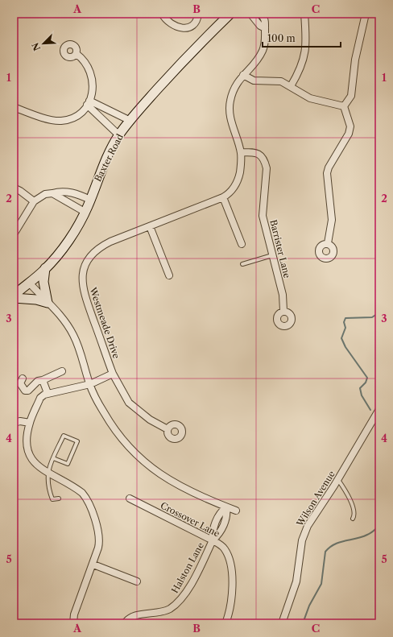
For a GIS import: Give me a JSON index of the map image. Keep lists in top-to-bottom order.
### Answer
{
  "streets": {
    "main road": ["Baxter Road"],
    "street": [
      "Barrister Lane",
      "Westmeade Drive",
      "Wilson Avenue",
      "Crossover Lane",
      "Halston Lane"
    ]
  },
  "crossings": [
    ["Barrister Lane", "Westmeade Drive"],
    ["Crossover Lane", "Halston Lane"]
  ],
  "scale_bar": "100 m",
  "north": "bottom left",
  "grid": {
    "columns": ["A", "B", "C"],
    "rows": [
      "1",
      "2",
      "3",
      "4",
      "5"
    ]
  }
}
